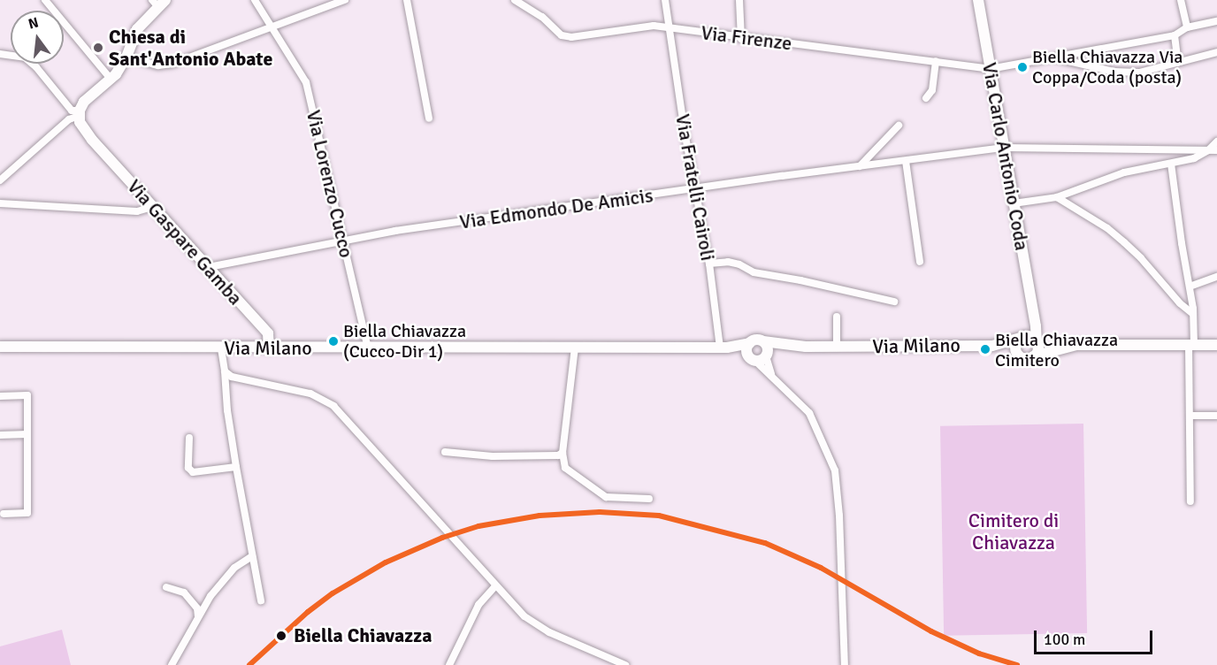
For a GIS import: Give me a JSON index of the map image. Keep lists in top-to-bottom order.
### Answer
{
  "streets": {
    "main road": ["Via Carlo Antonio Coda", "Via Gaspare Gamba", "Via Milano"],
    "street": [
      "Via Firenze",
      "Via Lorenzo Cucco",
      "Via Fratelli Cairoli",
      "Via Edmondo De Amicis"
    ]
  },
  "crossings": [
    ["Via Firenze", "Via Carlo Antonio Coda"],
    ["Via Firenze", "Via Fratelli Cairoli"],
    ["Via Carlo Antonio Coda", "Via Edmondo De Amicis"],
    ["Via Carlo Antonio Coda", "Via Milano"],
    ["Via Lorenzo Cucco", "Via Edmondo De Amicis"],
    ["Via Lorenzo Cucco", "Via Milano"],
    ["Via Fratelli Cairoli", "Via Edmondo De Amicis"],
    ["Via Fratelli Cairoli", "Via Milano"],
    ["Via Edmondo De Amicis", "Via Gaspare Gamba"],
    ["Via Gaspare Gamba", "Via Milano"]
  ],
  "parks": ["Cimitero di Chiavazza"],
  "places": [
    "Chiesa di Sant'Antonio Abate",
    "Biella Chiavazza Via Coppa/Coda (posta)",
    "Biella Chiavazza (Cucco-Dir 1)",
    "Biella Chiavazza Cimitero",
    "Biella Chiavazza"
  ],
  "scale_bar": "100 m",
  "north": "top"
}
